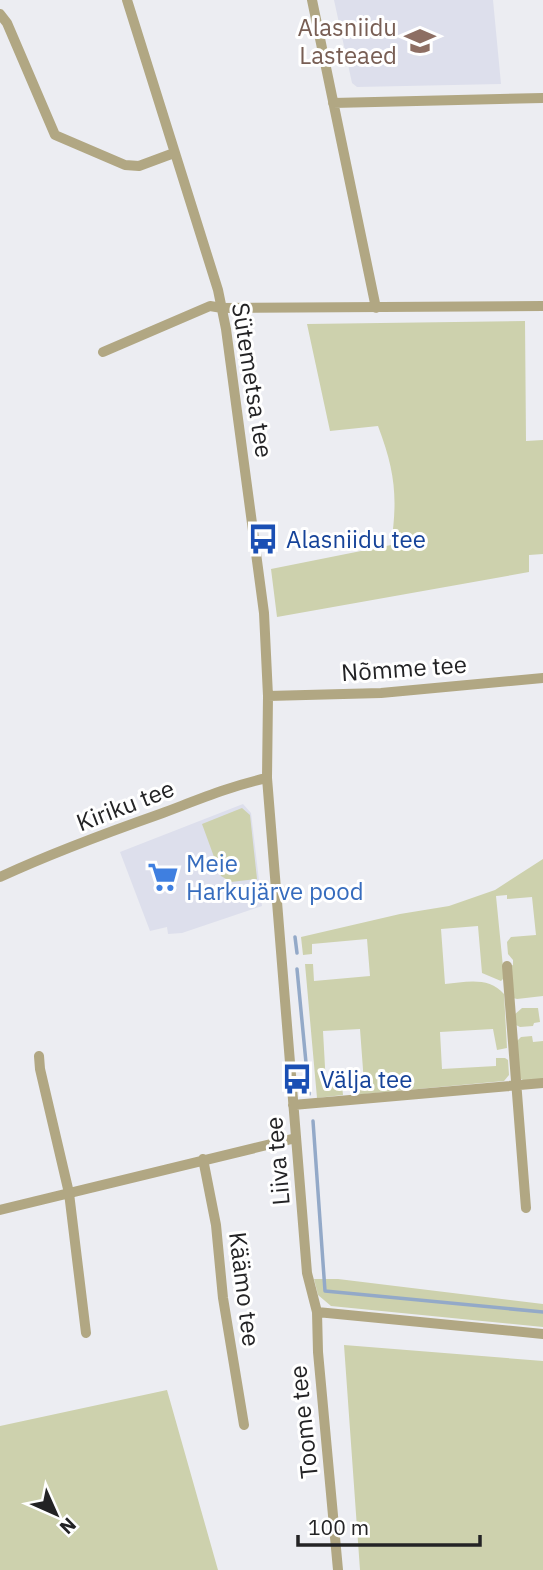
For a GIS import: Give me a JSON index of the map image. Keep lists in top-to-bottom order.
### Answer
{
  "streets": {
    "street": [
      "Sütemetsa tee",
      "Nõmme tee",
      "Kiriku tee",
      "Liiva tee",
      "Käämo tee",
      "Toome tee"
    ]
  },
  "crossings": [
    ["Sütemetsa tee", "Nõmme tee"],
    ["Sütemetsa tee", "Kiriku tee"],
    ["Sütemetsa tee", "Liiva tee"],
    ["Kiriku tee", "Liiva tee"],
    ["Liiva tee", "Toome tee"]
  ],
  "places": {
    "school or university": ["Alasniidu Lasteaed"],
    "bus stop": ["Alasniidu tee", "Välja tee"],
    "supermarket": ["Meie Harkujärve pood"]
  },
  "scale_bar": "100 m",
  "north": "bottom right"
}
